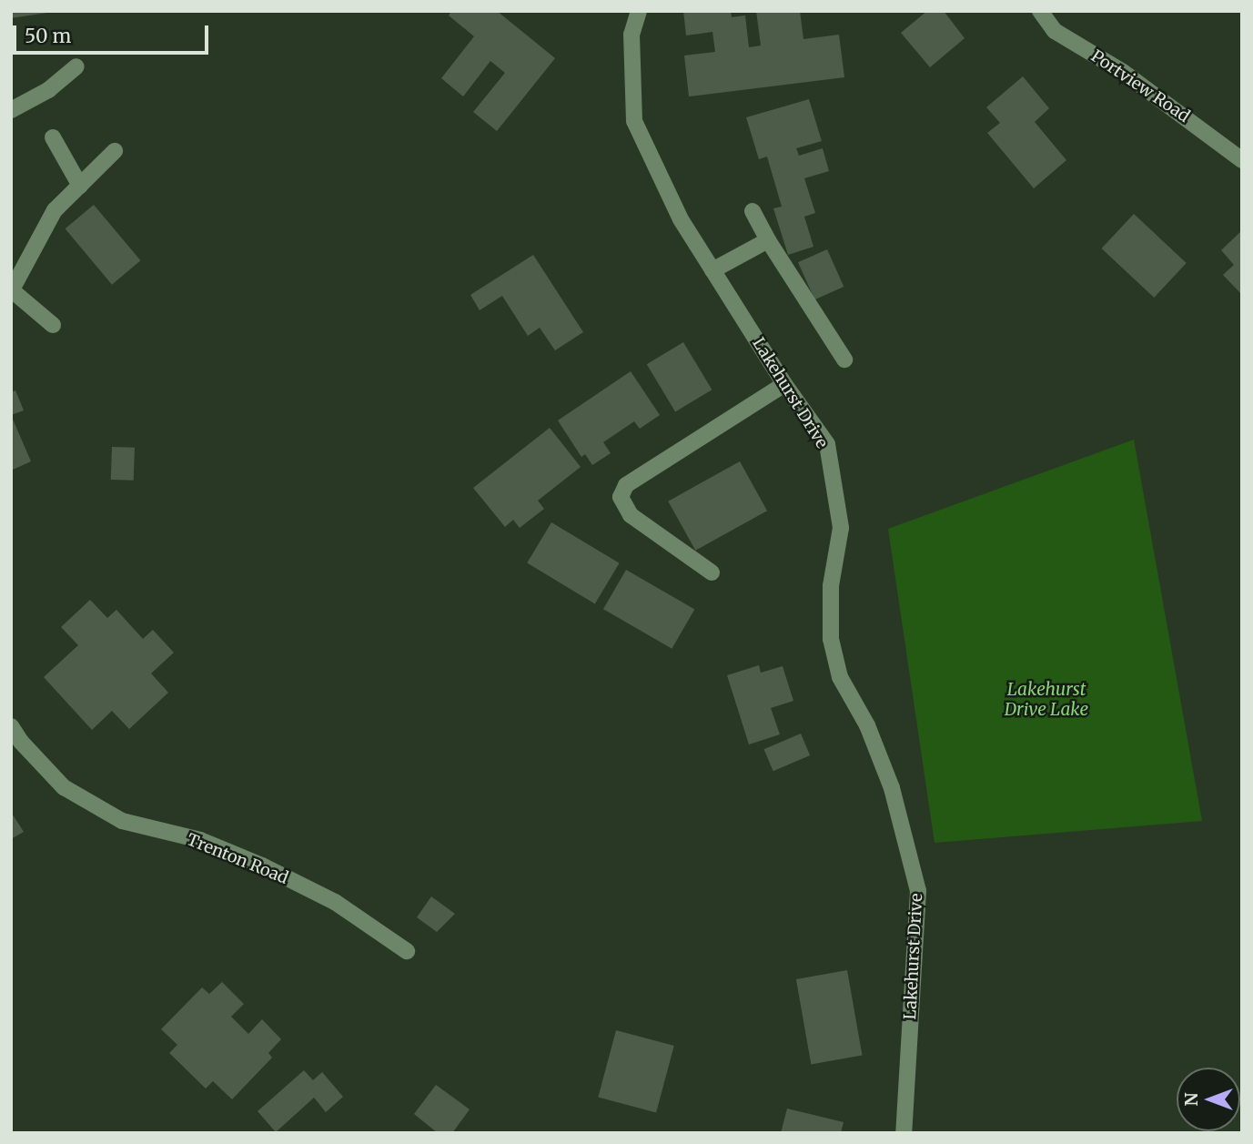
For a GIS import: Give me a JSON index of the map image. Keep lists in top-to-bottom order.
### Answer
{
  "streets": {
    "street": ["Portview Road", "Lakehurst Drive", "Trenton Road"]
  },
  "water": ["Lakehurst Drive Lake"],
  "scale_bar": "50 m",
  "north": "left"
}
